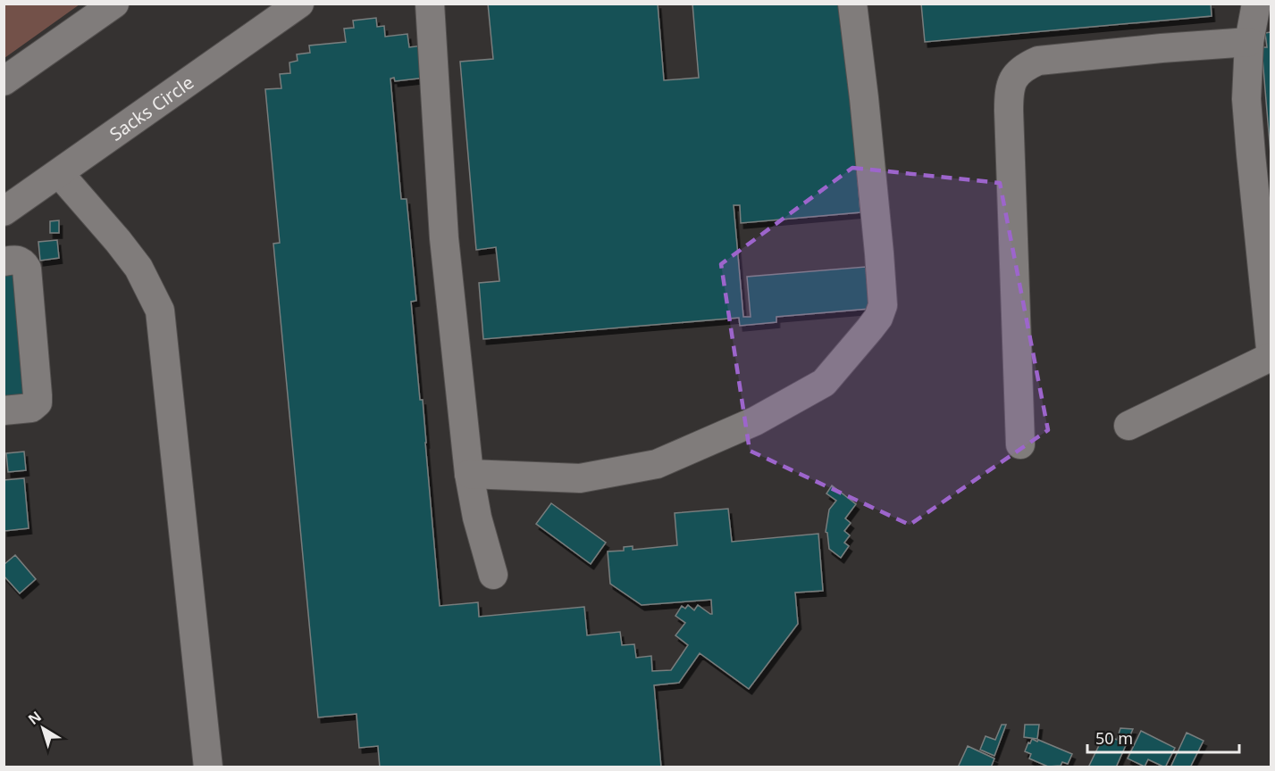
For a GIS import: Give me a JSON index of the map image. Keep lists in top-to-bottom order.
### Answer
{
  "streets": {
    "street": ["Sacks Circle"]
  },
  "scale_bar": "50 m",
  "north": "top left"
}
